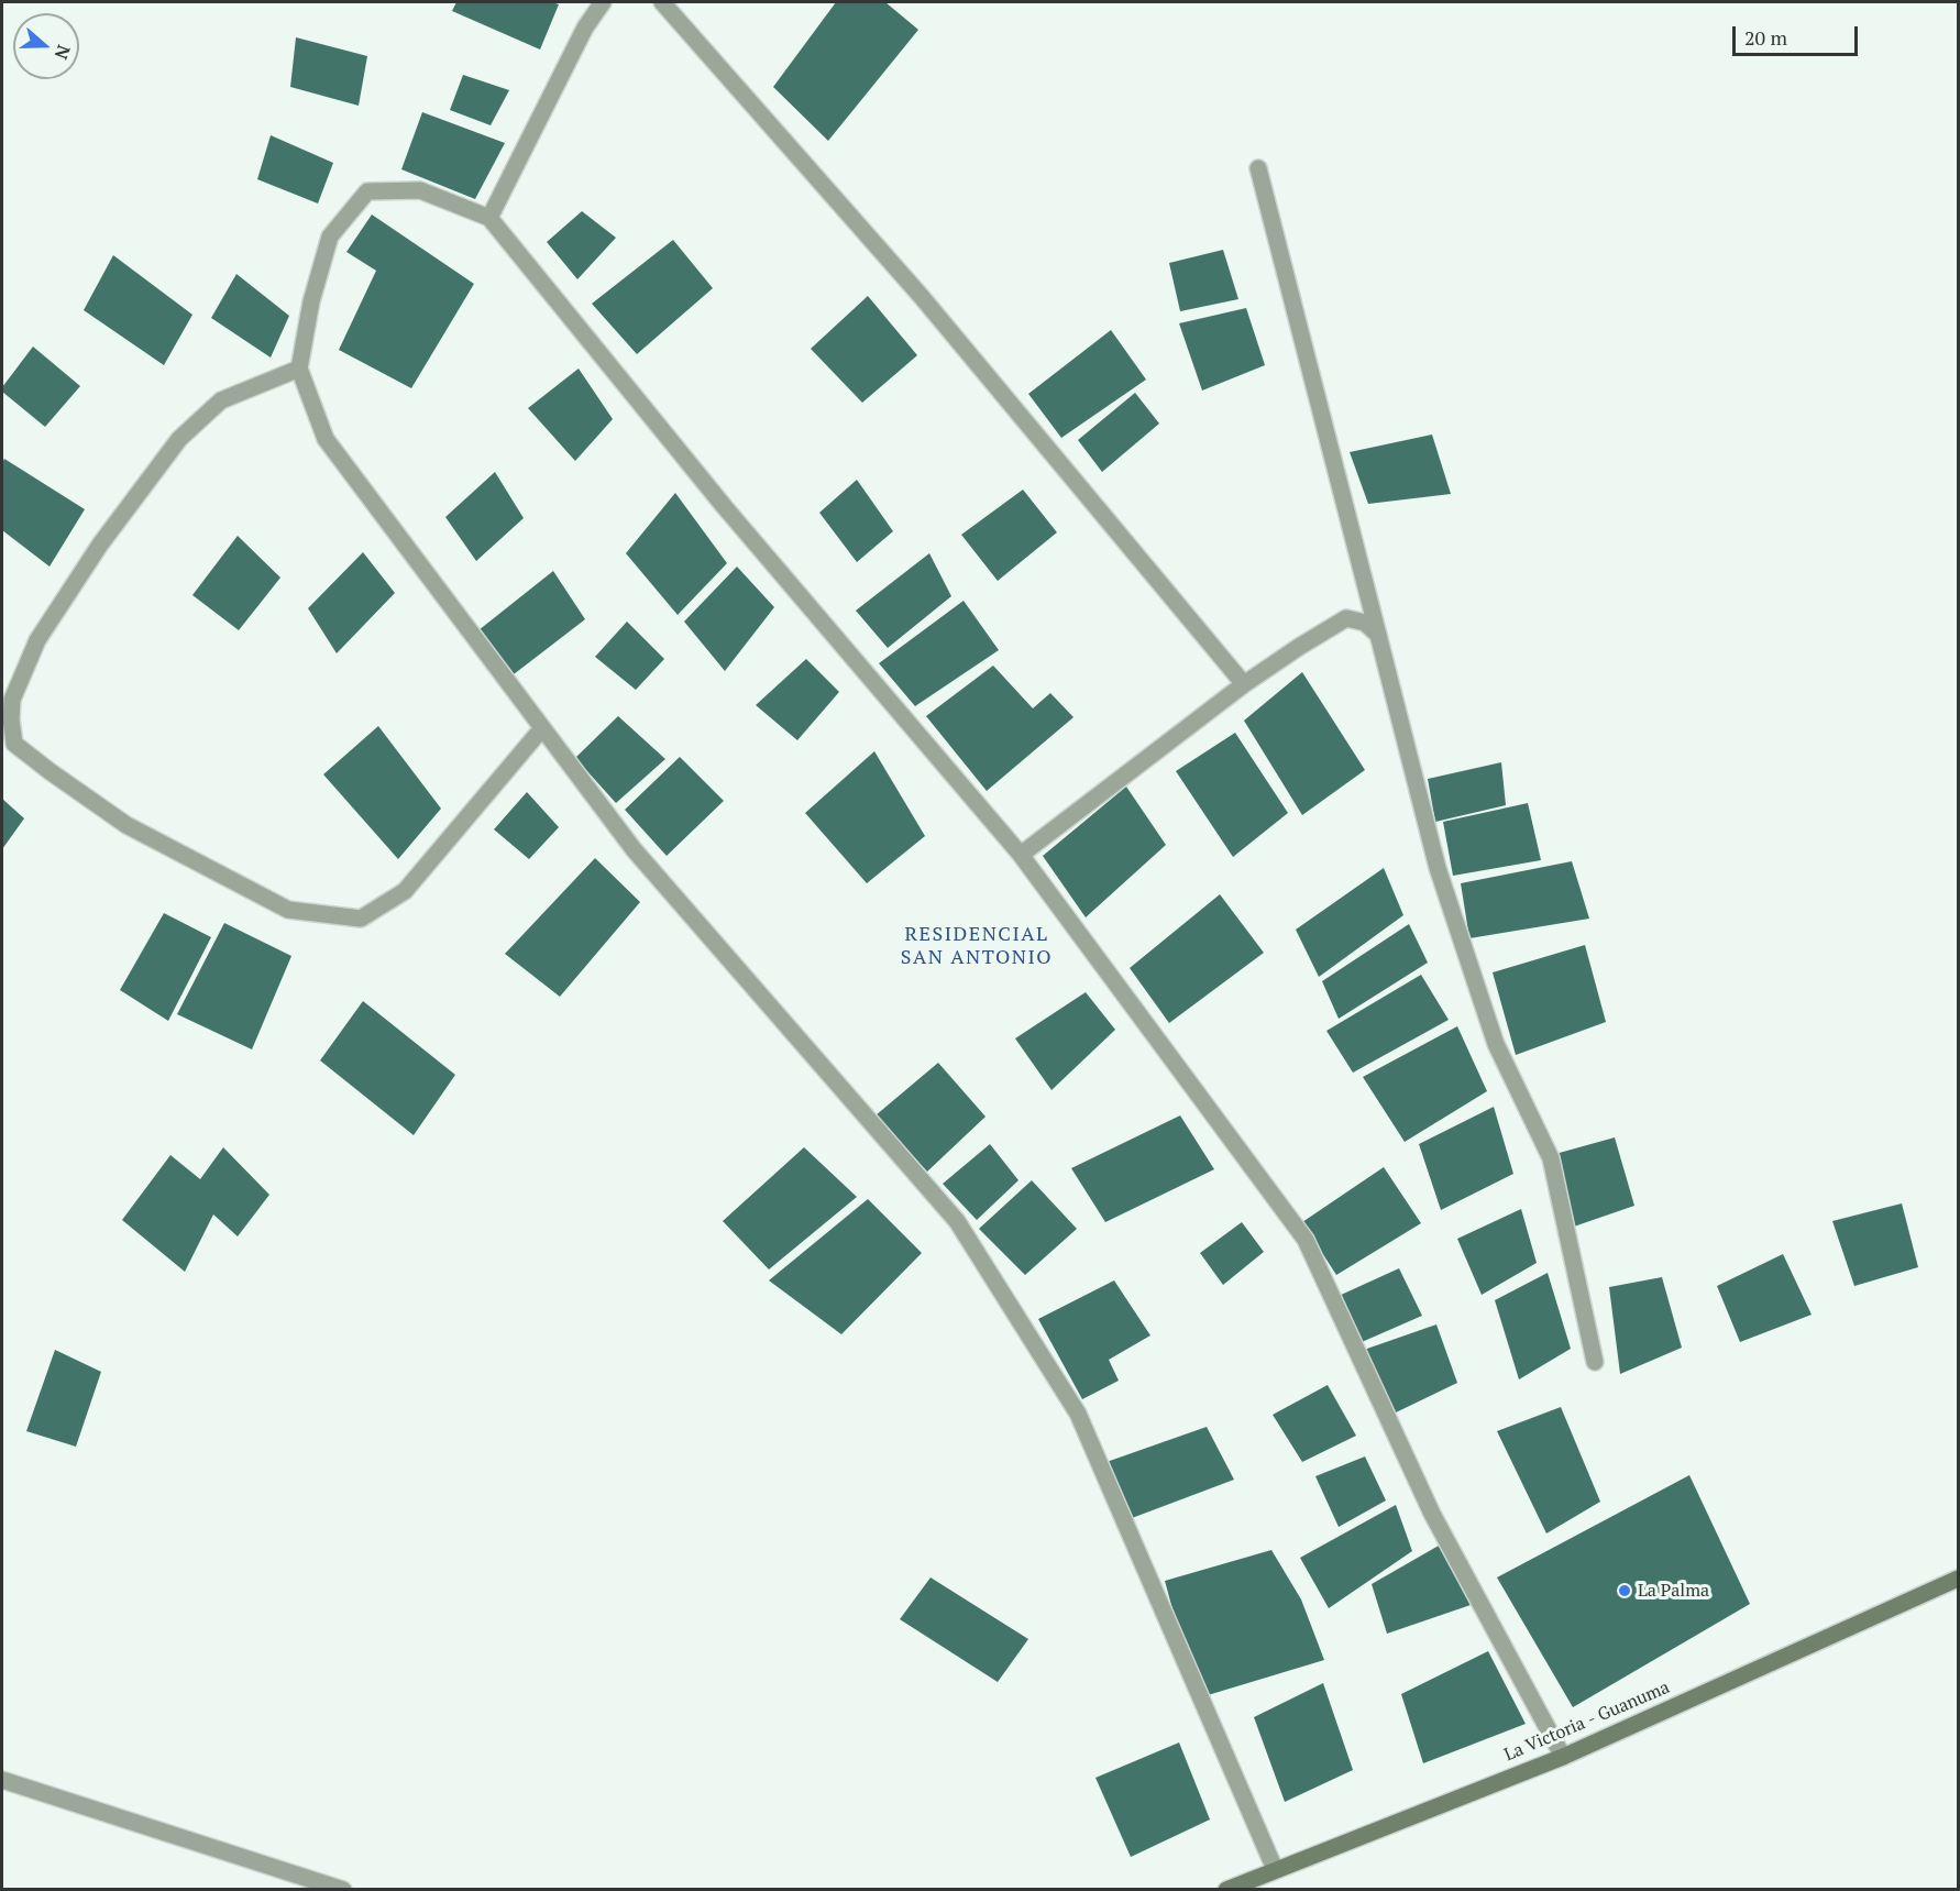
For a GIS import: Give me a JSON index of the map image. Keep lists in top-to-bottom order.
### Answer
{
  "streets": {
    "main road": ["La Victoria - Guanuma"]
  },
  "districts": ["RESIDENCIAL SAN ANTONIO"],
  "places": ["La Palma"],
  "scale_bar": "20 m",
  "north": "right"
}
